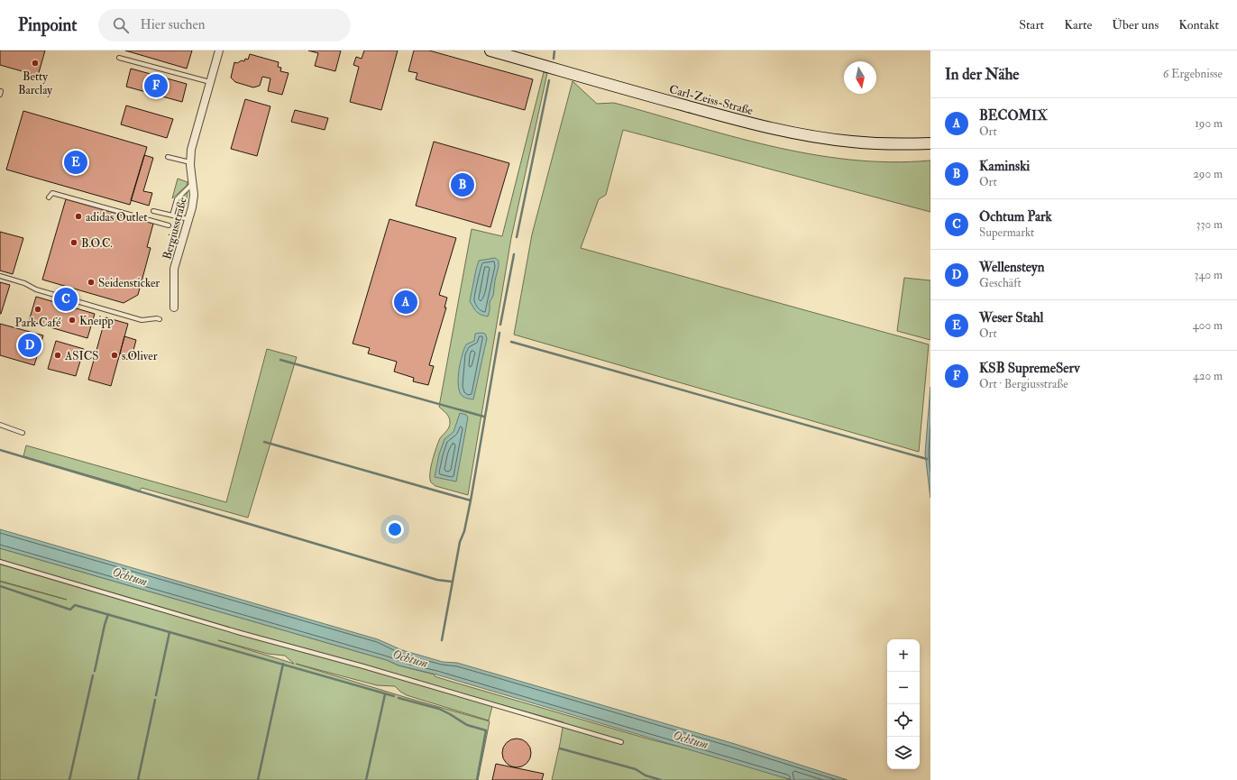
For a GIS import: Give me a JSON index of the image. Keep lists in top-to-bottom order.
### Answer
{
  "streets": {
    "main road": ["Carl-Zeiss-Straße"],
    "street": ["Bergiusstraße"]
  },
  "water": ["Ochtum"],
  "places": [
    "Betty Barclay",
    "adidas Outlet",
    "B.O.C.",
    "Seidensticker",
    "Park Café",
    "Kneipp",
    "ASICS",
    "s.Oliver"
  ],
  "north": "bottom",
  "page": {
    "header": "Pinpoint",
    "search": "Hier suchen",
    "nav": [
      "Start",
      "Karte",
      "Über uns",
      "Kontakt"
    ],
    "heading": ["In der Nähe", "6 Ergebnisse"],
    "pins": [
      "F",
      "E",
      "B",
      "C",
      "A",
      "D"
    ],
    "list": [
      {
        "mark": "A",
        "name": "BECOMIX",
        "note": "Ort",
        "value": "190 m"
      },
      {
        "mark": "B",
        "name": "Kaminski",
        "note": "Ort",
        "value": "290 m"
      },
      {
        "mark": "C",
        "name": "Ochtum Park",
        "note": "Supermarkt",
        "value": "330 m"
      },
      {
        "mark": "D",
        "name": "Wellensteyn",
        "note": "Geschäft",
        "value": "340 m"
      },
      {
        "mark": "E",
        "name": "Weser Stahl",
        "note": "Ort",
        "value": "400 m"
      },
      {
        "mark": "F",
        "name": "KSB SupremeServ",
        "note": "Ort · Bergiusstraße",
        "value": "420 m"
      }
    ],
    "map_buttons": ["+", "−"]
  }
}
